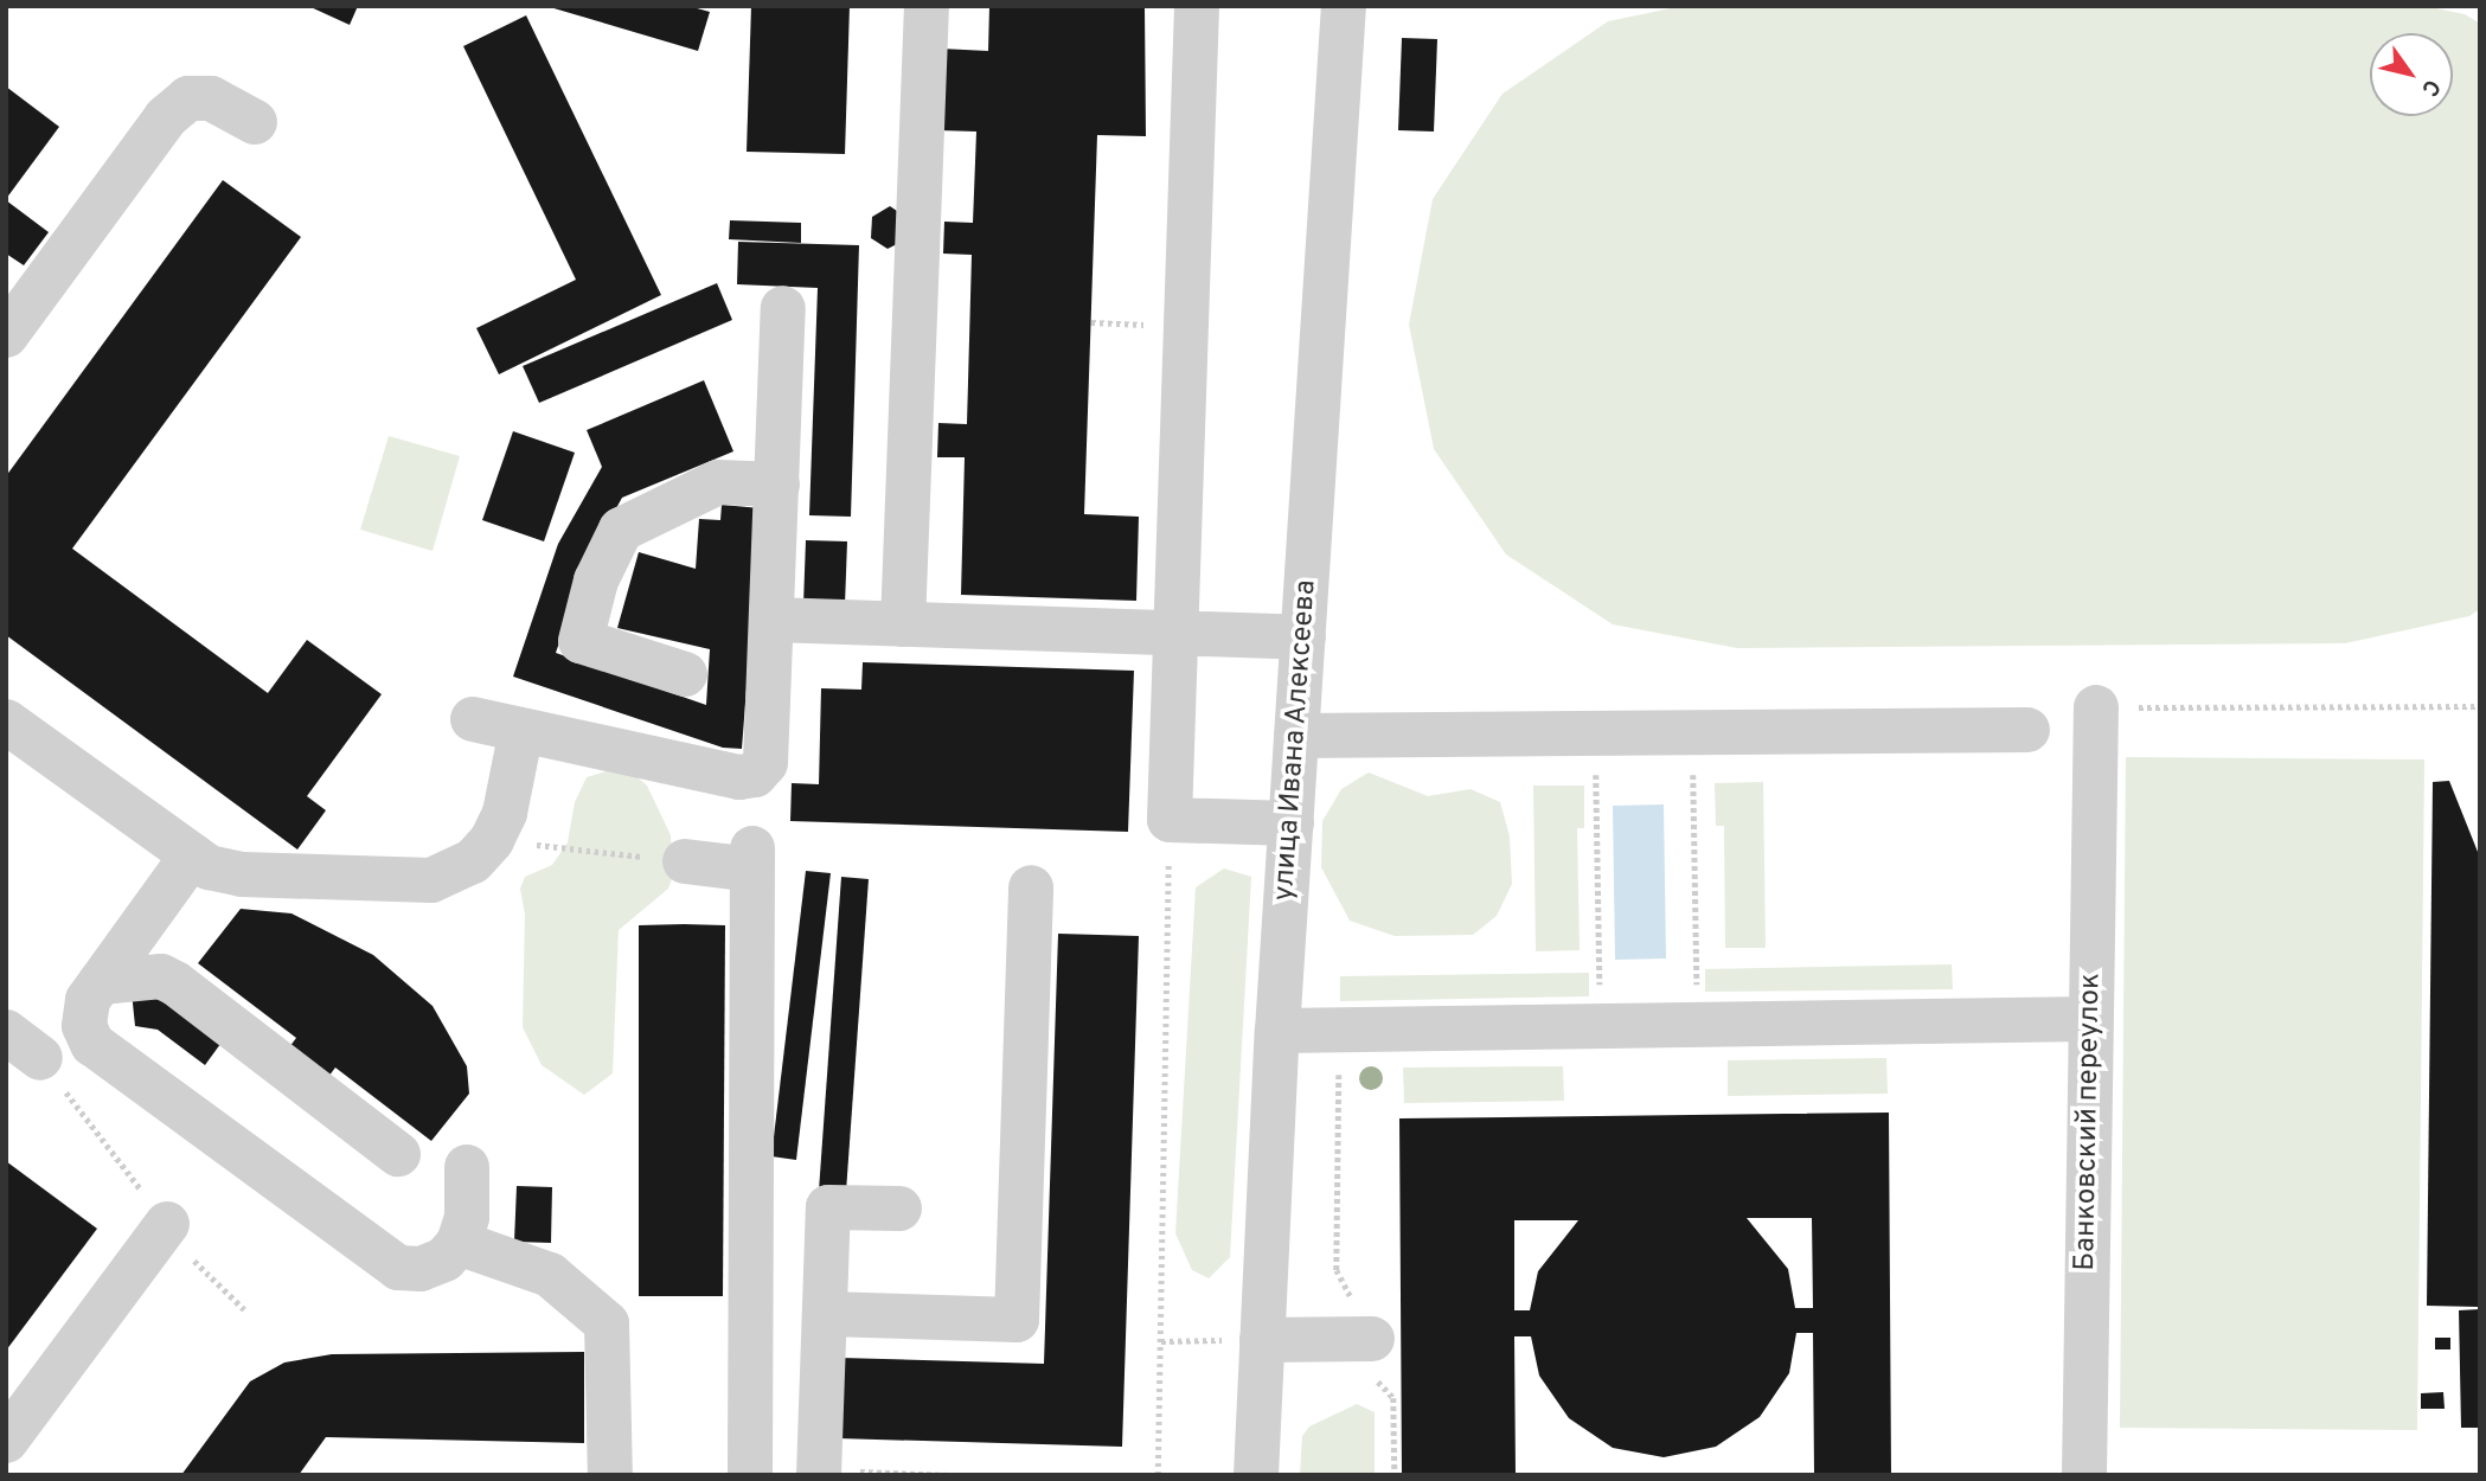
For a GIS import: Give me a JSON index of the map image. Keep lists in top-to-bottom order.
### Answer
{
  "streets": {
    "street": ["улица Ивана Алексеева", "Банковский переулок"]
  },
  "north": "bottom right"
}
